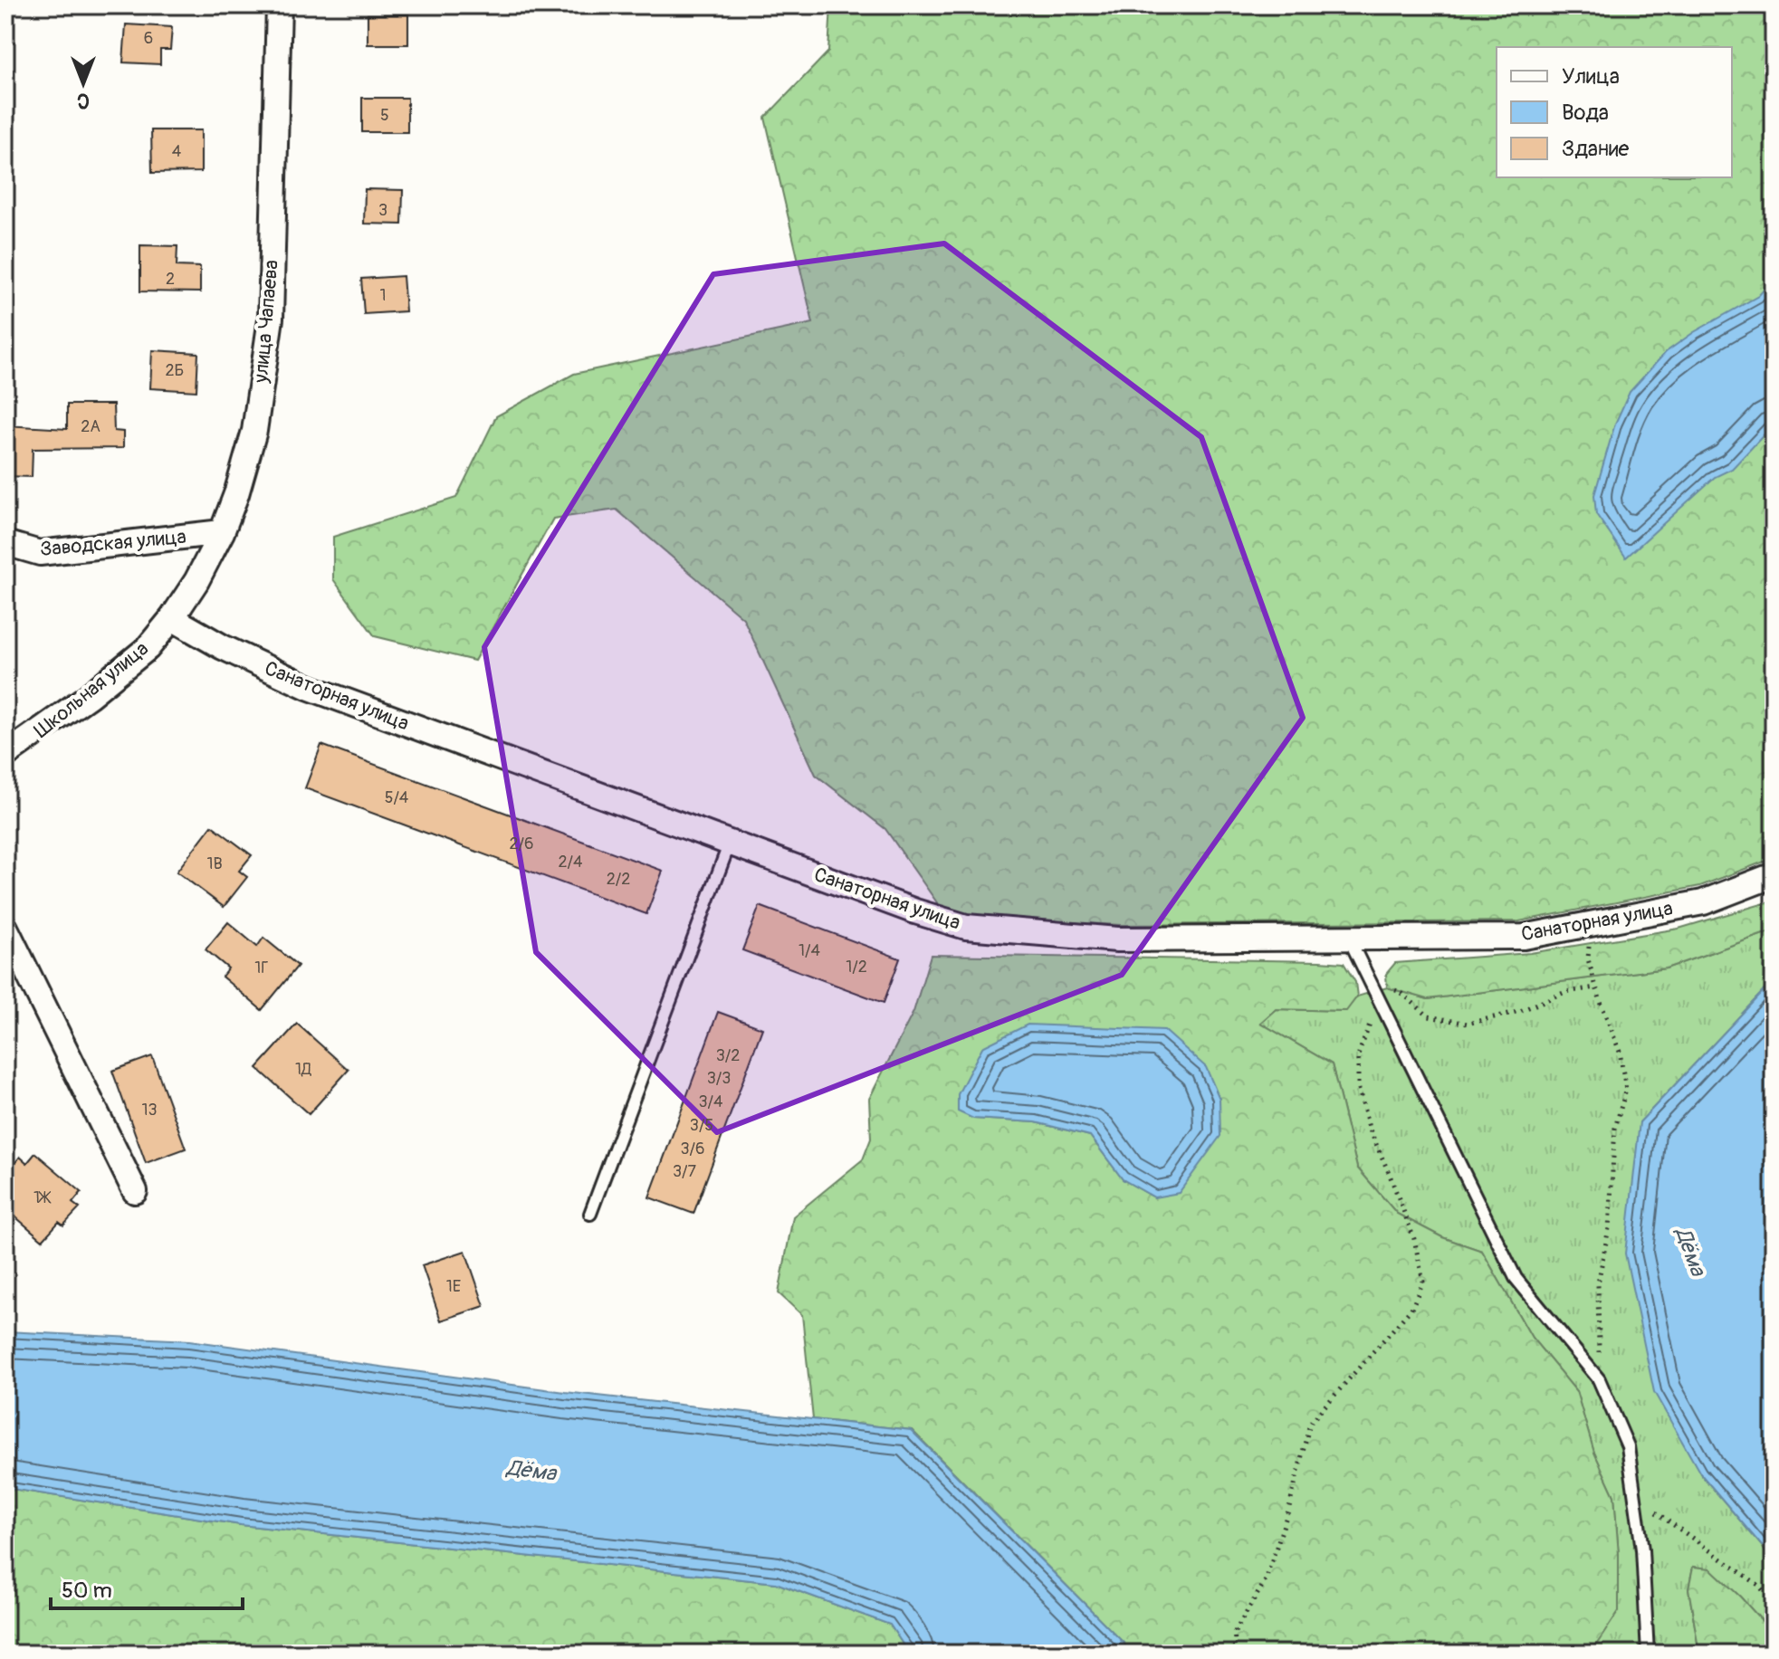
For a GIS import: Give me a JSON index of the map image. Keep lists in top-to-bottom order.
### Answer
{
  "streets": {
    "street": [
      "улица Чапаева",
      "Заводская улица",
      "Школьная улица",
      "Санаторная улица"
    ]
  },
  "crossings": [
    ["улица Чапаева", "Заводская улица"],
    ["улица Чапаева", "Школьная улица"],
    ["улица Чапаева", "Санаторная улица"],
    ["Школьная улица", "Санаторная улица"]
  ],
  "water": ["Дёма"],
  "house_numbers": [
    "6",
    "5",
    "4",
    "3",
    "2",
    "1",
    "2Б",
    "2А",
    "5/4",
    "2/6",
    "2/4",
    "1В",
    "2/2",
    "1/4",
    "1/2",
    "1Г",
    "3/2",
    "1Д",
    "3/3",
    "3/4",
    "13",
    "3/5",
    "3/6",
    "3/7",
    "1Ж",
    "1Е"
  ],
  "legend": ["Улица", "Вода", "Здание"],
  "scale_bar": "50 m",
  "north": "bottom"
}
